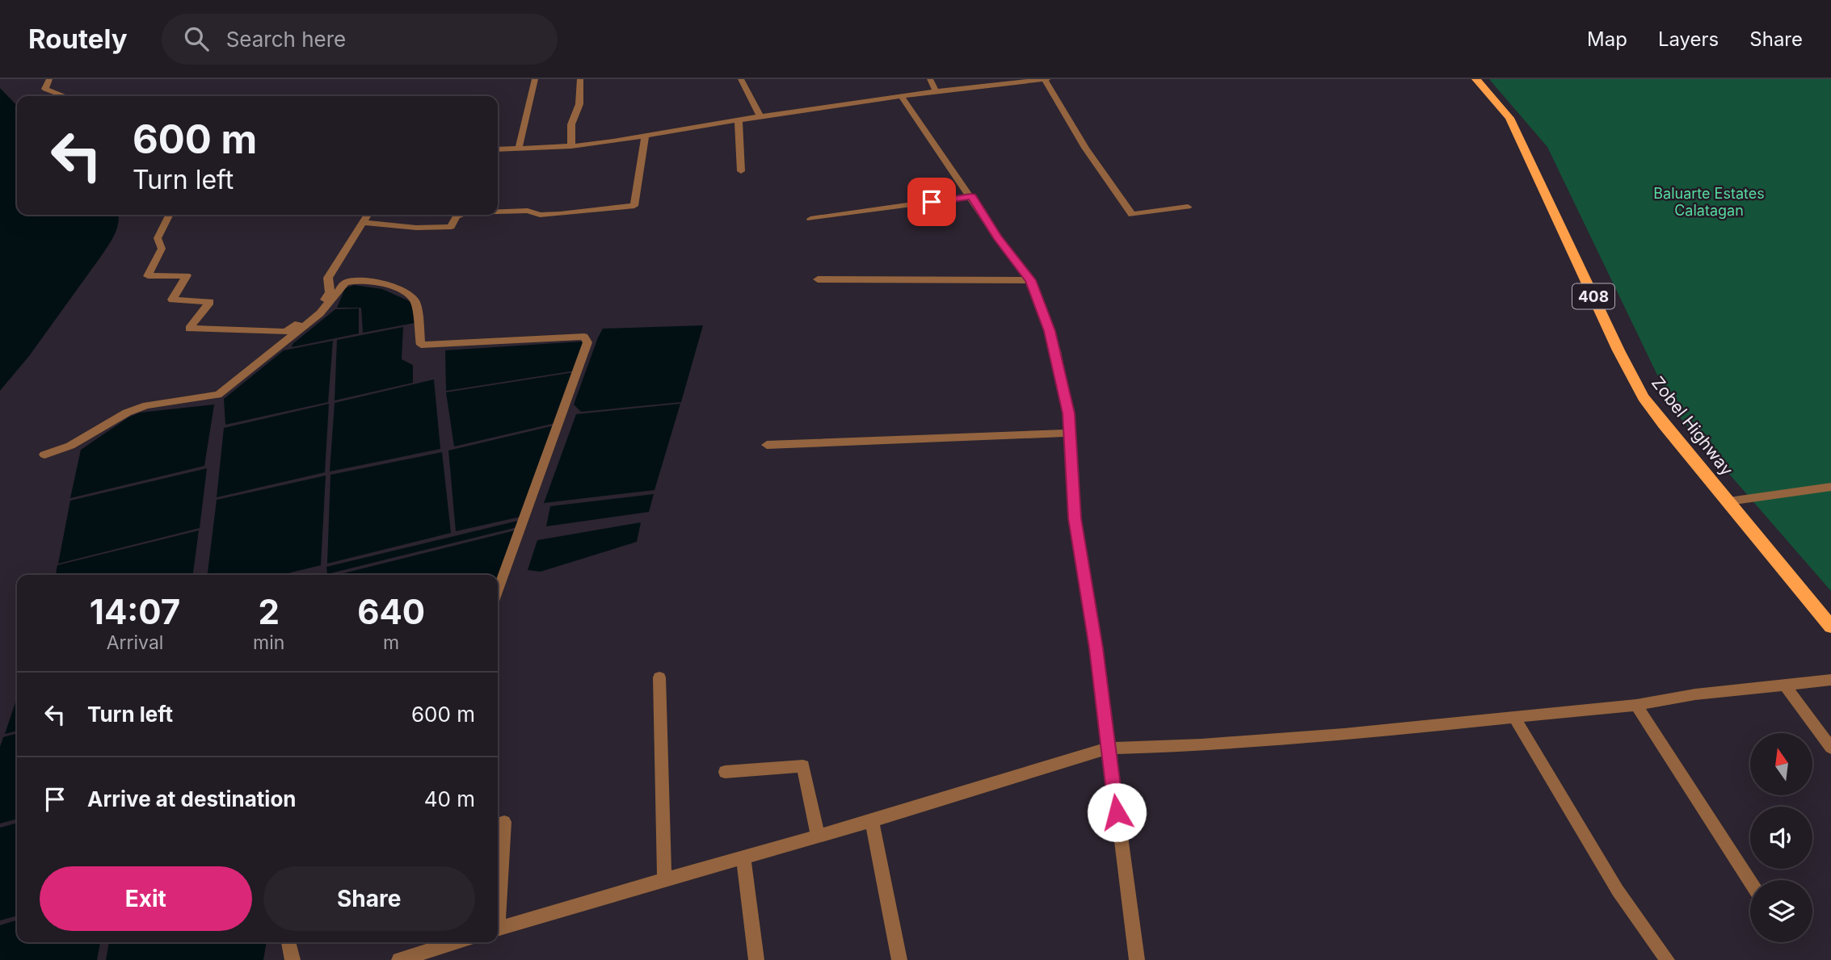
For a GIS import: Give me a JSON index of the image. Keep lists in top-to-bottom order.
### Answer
{
  "streets": {
    "main road": ["408", "Zobel Highway"]
  },
  "parks": ["Baluarte Estates Calatagan"],
  "north": "top",
  "page": {
    "header": "Routely",
    "search": "Search here",
    "nav": ["Map", "Layers", "Share"],
    "turn": ["600 m", "Turn left"],
    "eta": [
      "14:07",
      "Arrival",
      "2",
      "min",
      "640",
      "m"
    ],
    "list": [
      {
        "name": "Turn left",
        "value": "600 m"
      },
      {
        "name": "Arrive at destination",
        "value": "40 m"
      }
    ],
    "buttons": ["Exit", "Share"]
  }
}
